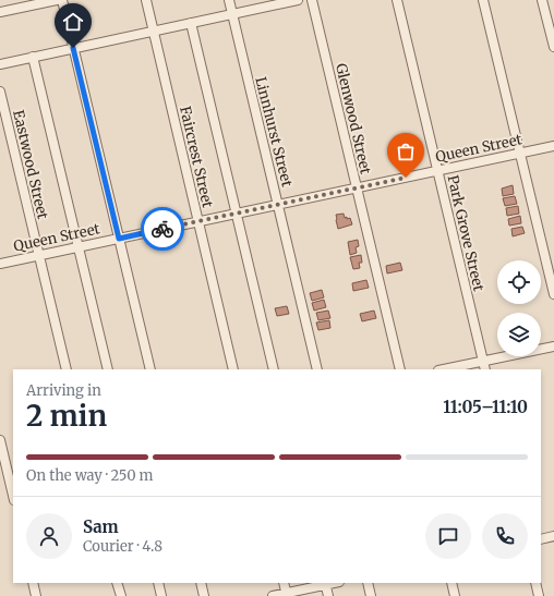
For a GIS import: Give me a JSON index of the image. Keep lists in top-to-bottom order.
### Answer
{
  "streets": {
    "street": [
      "Glenwood Street",
      "Linnhurst Street",
      "Queen Street",
      "Faircrest Street",
      "Eastwood Street",
      "Park Grove Street"
    ]
  },
  "crossings": [
    ["Glenwood Street", "Queen Street"],
    ["Linnhurst Street", "Queen Street"],
    ["Queen Street", "Faircrest Street"],
    ["Queen Street", "Eastwood Street"],
    ["Queen Street", "Park Grove Street"]
  ],
  "page": {
    "heading": ["2 min", "Arriving in", "11:05–11:10"],
    "panel": ["Sam", "Courier · 4.8"],
    "bar": "On the way · 250 m"
  }
}
